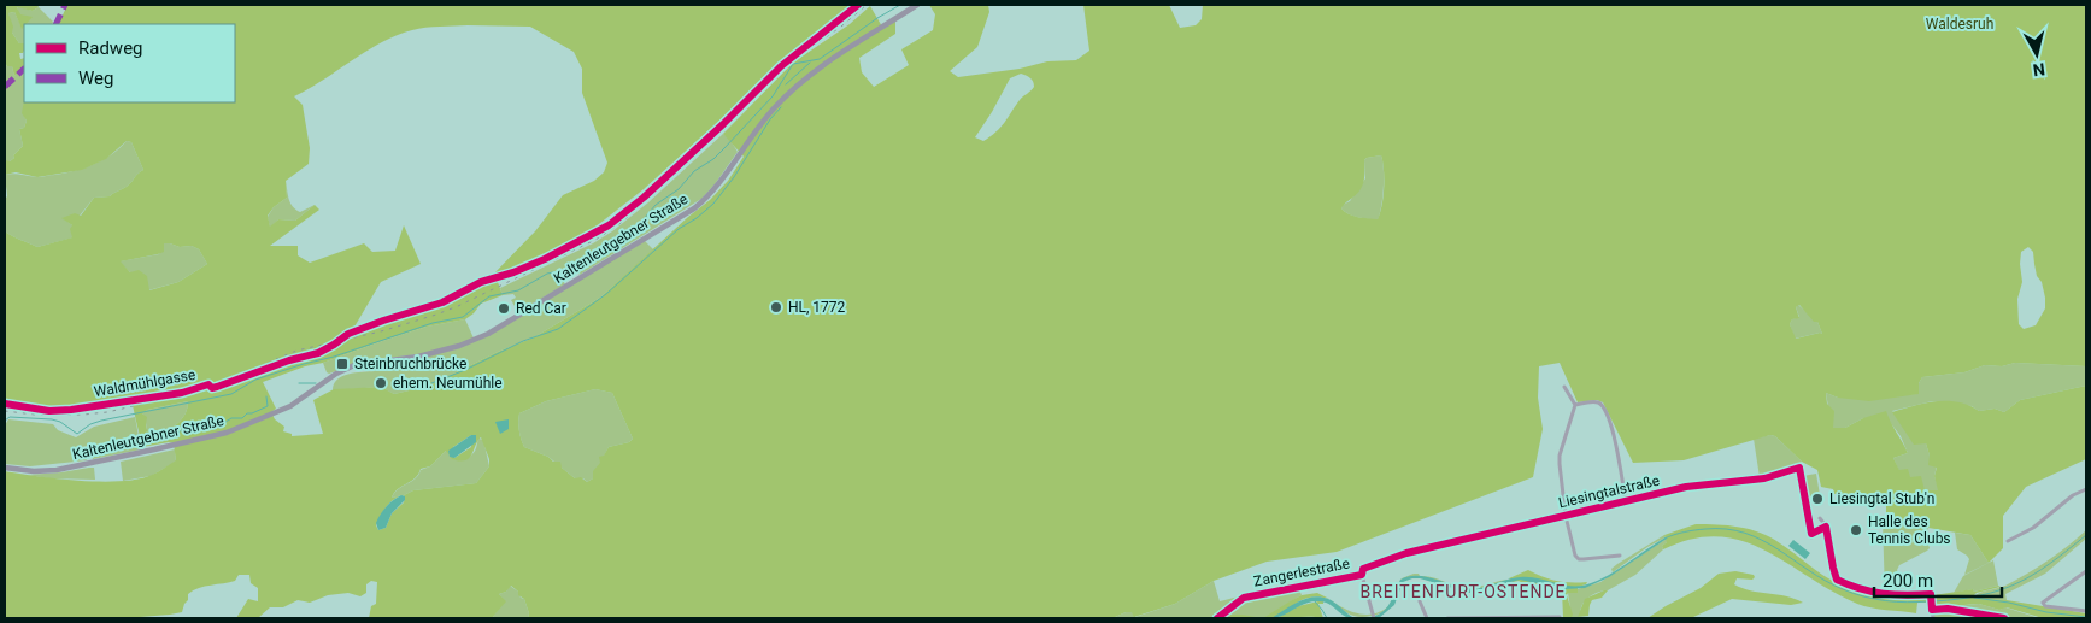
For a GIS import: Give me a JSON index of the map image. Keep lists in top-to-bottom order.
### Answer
{
  "streets": {
    "main road": ["Kaltenleutgebner Straße"],
    "street": ["Liesingtalstraße", "Zangerlestraße"],
    "cycle path": ["Waldmühlgasse"]
  },
  "crossings": [
    ["Liesingtalstraße", "Zangerlestraße"]
  ],
  "districts": ["BREITENFURT-OSTENDE"],
  "parks": ["Waldesruh"],
  "places": {
    "other": [
      "HL, 1772",
      "Red Car",
      "ehem. Neumühle",
      "Liesingtal Stub'n",
      "Halle des Tennis Clubs"
    ],
    "transit": ["Steinbruchbrücke"]
  },
  "legend": ["Radweg", "Weg"],
  "scale_bar": "200 m",
  "north": "bottom"
}
